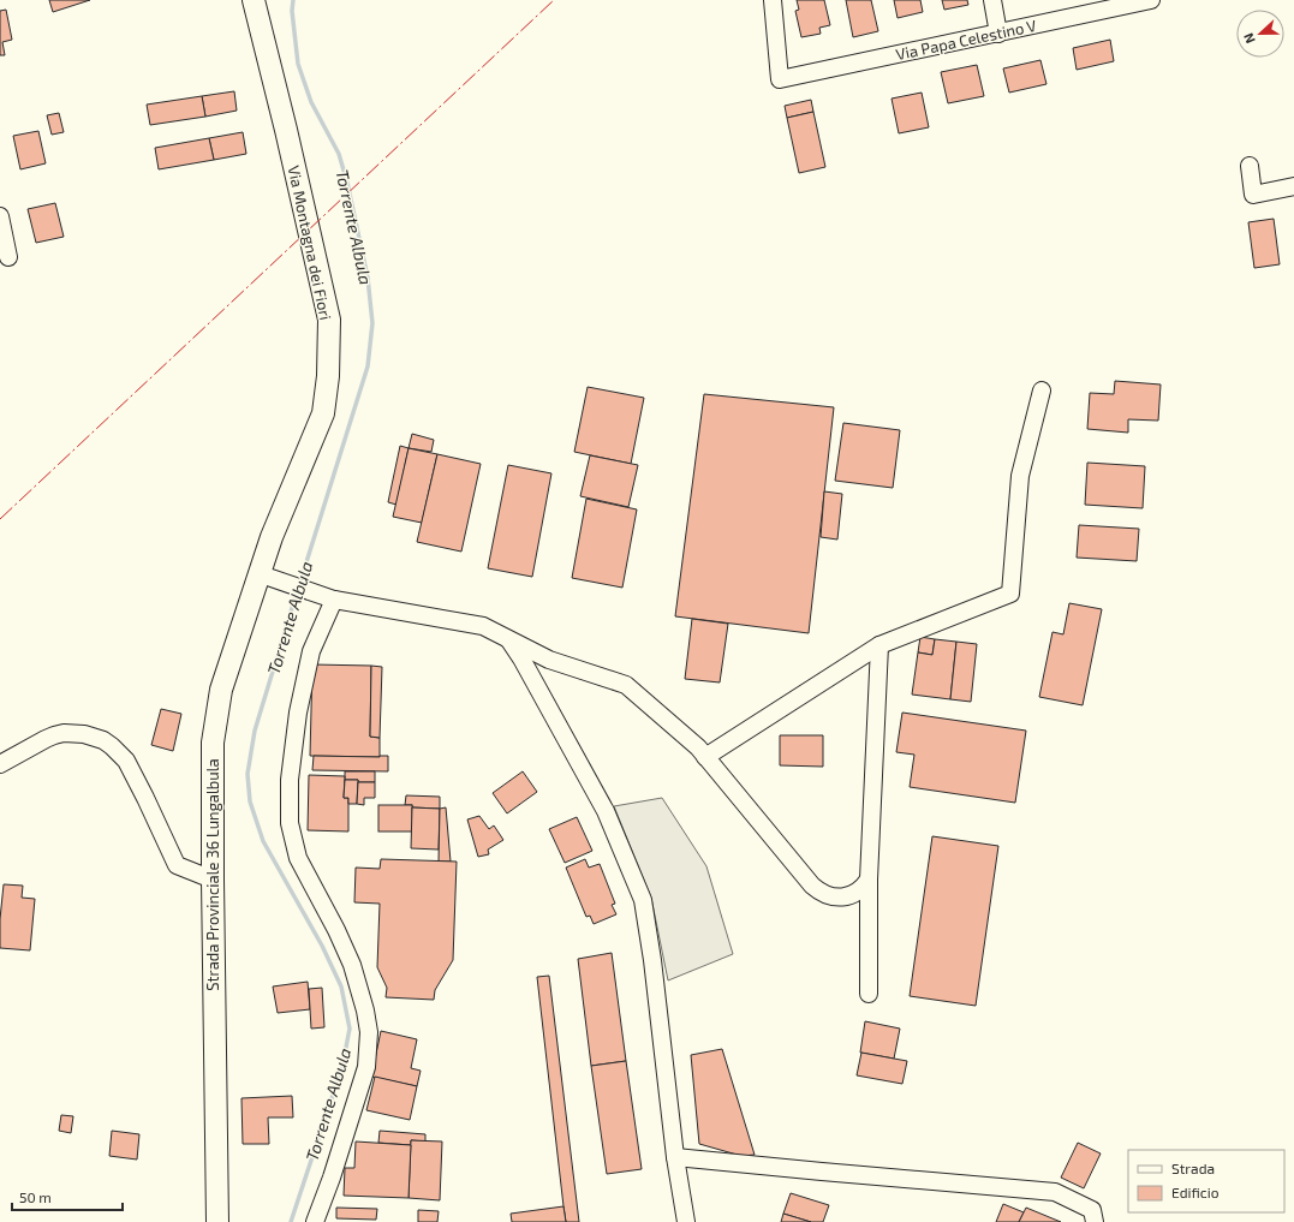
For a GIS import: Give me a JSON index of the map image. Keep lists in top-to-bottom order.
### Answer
{
  "streets": {
    "main road": ["Via Montagna dei Fiori", "Strada Provinciale 36 Lungalbula"],
    "street": ["Via Papa Celestino V"]
  },
  "crossings": [
    ["Via Montagna dei Fiori", "Strada Provinciale 36 Lungalbula"]
  ],
  "water": ["Torrente Albula"],
  "legend": ["Strada", "Edificio"],
  "scale_bar": "50 m",
  "north": "left"
}
